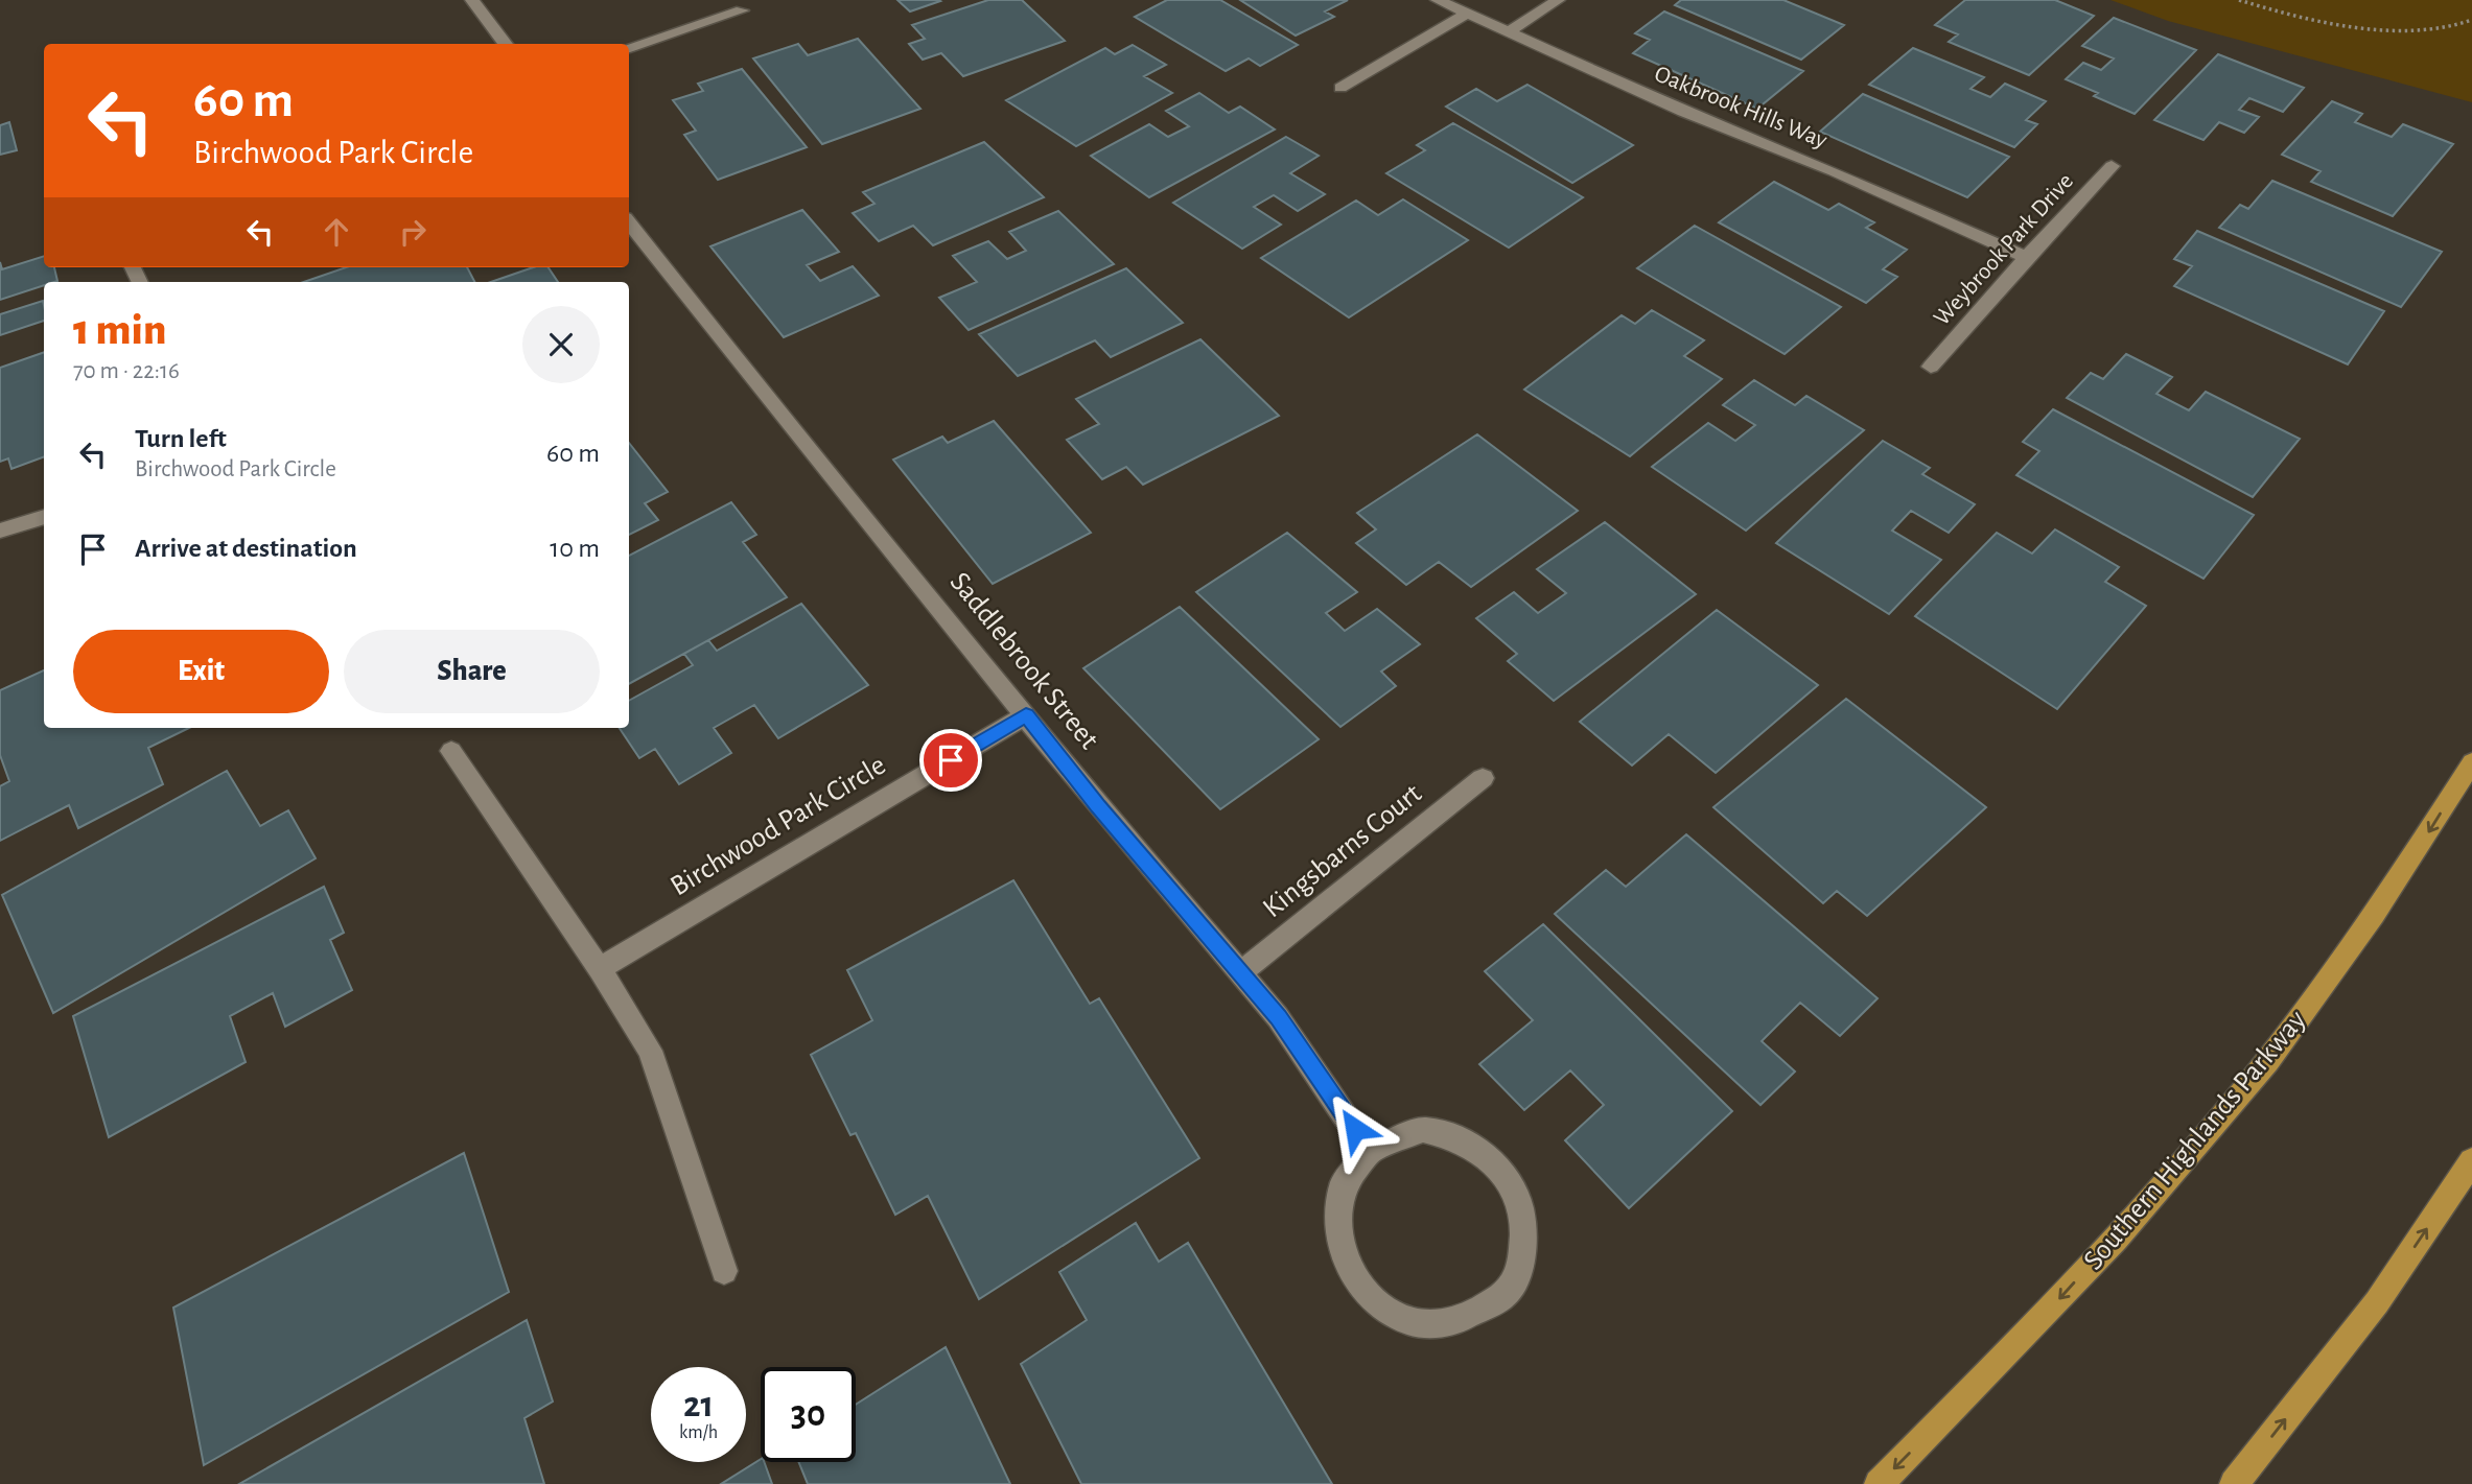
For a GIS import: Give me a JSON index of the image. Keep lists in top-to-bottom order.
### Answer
{
  "streets": {
    "main road": ["Southern Highlands Parkway"],
    "street": [
      "Oakbrook Hills Way",
      "Weybrook Park Drive",
      "Saddlebrook Street",
      "Birchwood Park Circle",
      "Kingsbarns Court"
    ]
  },
  "crossings": [
    ["Oakbrook Hills Way", "Weybrook Park Drive"],
    ["Saddlebrook Street", "Birchwood Park Circle"],
    ["Saddlebrook Street", "Kingsbarns Court"]
  ],
  "one_way": ["Southern Highlands Parkway"],
  "page": {
    "turn": ["60 m", "Birchwood Park Circle"],
    "heading": ["1 min", "70 m · 22:16"],
    "list": [
      {
        "name": "Turn left",
        "note": "Birchwood Park Circle",
        "value": "60 m"
      },
      {
        "name": "Arrive at destination",
        "value": "10 m"
      }
    ],
    "buttons": ["Exit", "Share"],
    "speed": "21 km/h",
    "limit": "30"
  }
}
